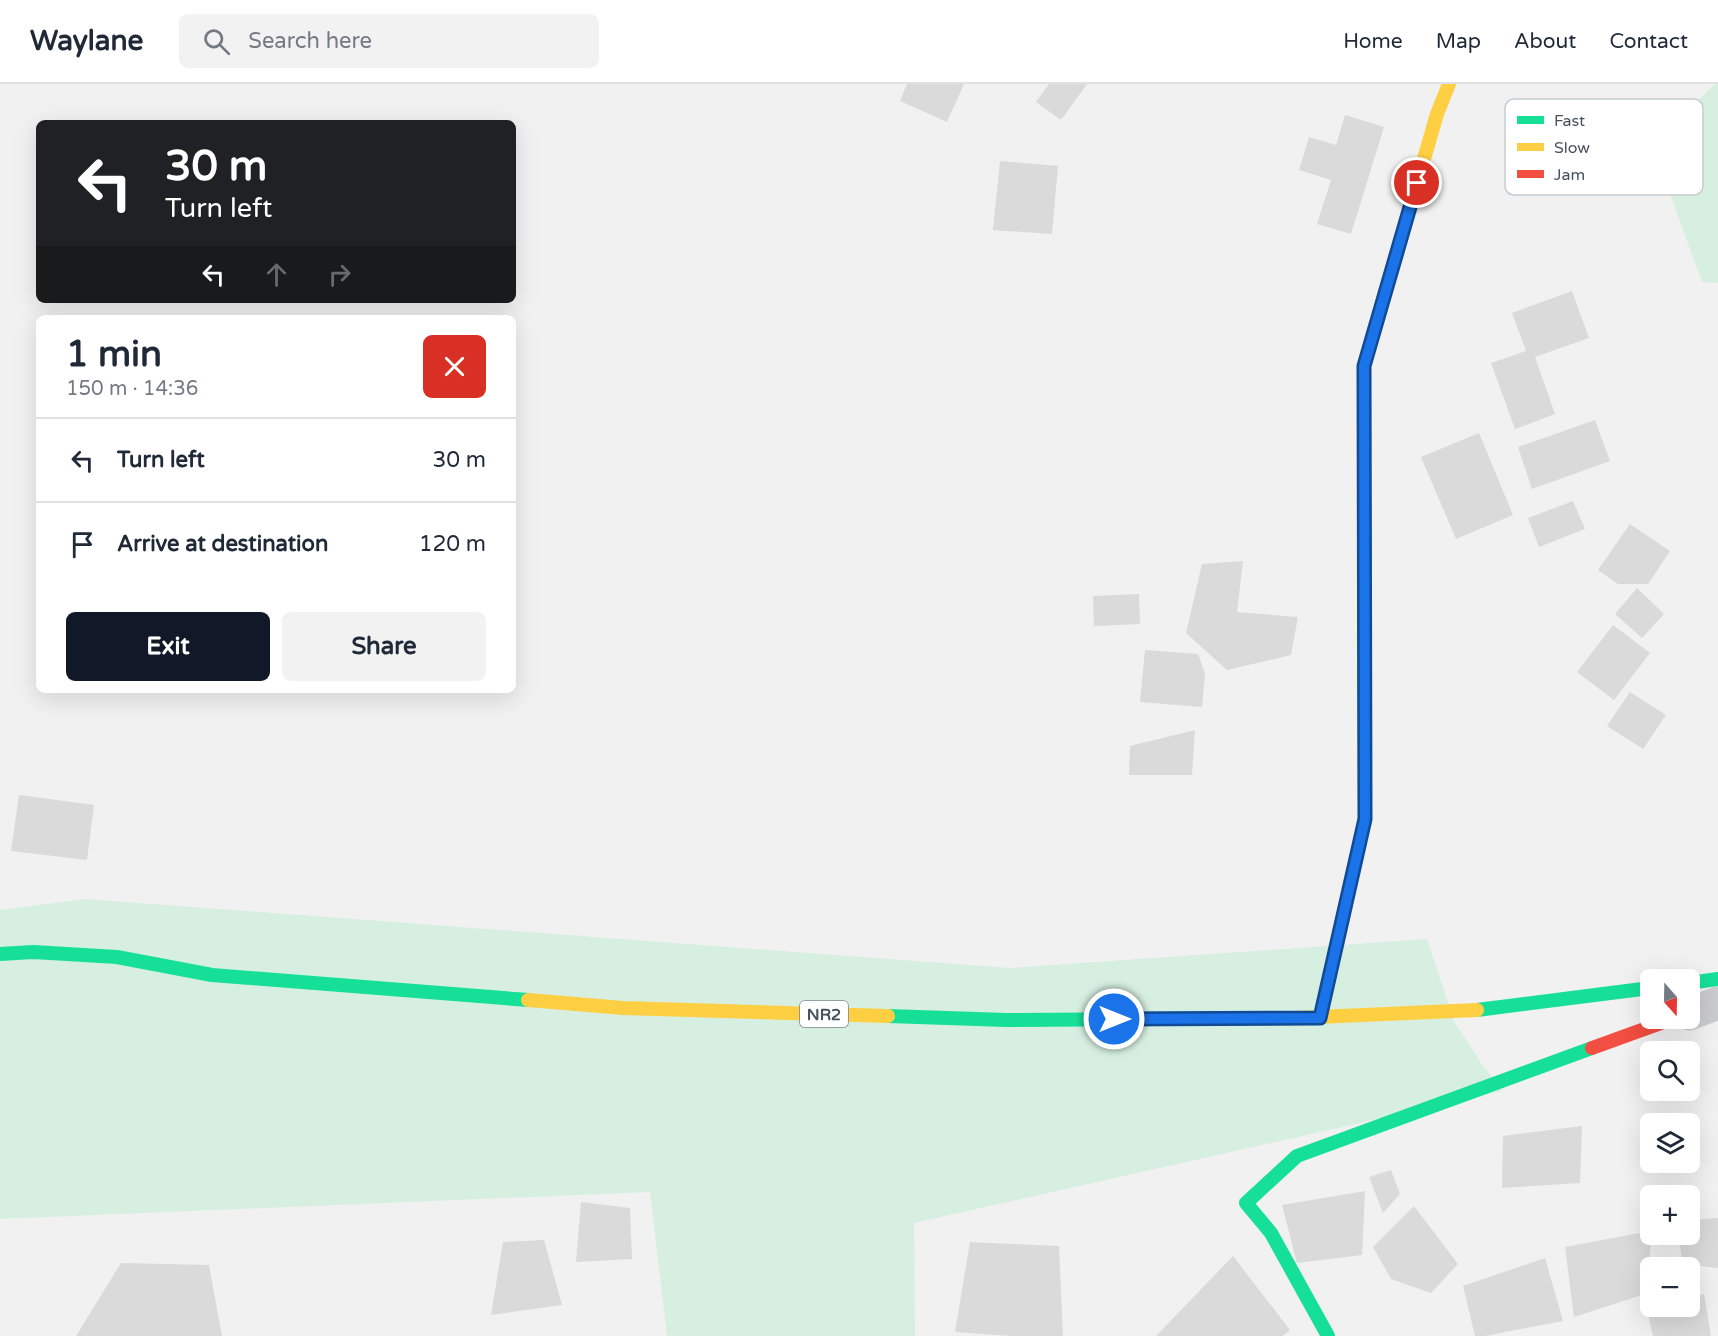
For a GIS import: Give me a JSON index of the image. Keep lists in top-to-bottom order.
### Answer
{
  "streets": {
    "main road": ["NR2"]
  },
  "legend": ["Fast", "Slow", "Jam"],
  "north": "bottom",
  "page": {
    "header": "Waylane",
    "search": "Search here",
    "nav": [
      "Home",
      "Map",
      "About",
      "Contact"
    ],
    "turn": ["30 m", "Turn left"],
    "heading": ["1 min", "150 m · 14:36"],
    "list": [
      {
        "name": "Turn left",
        "value": "30 m"
      },
      {
        "name": "Arrive at destination",
        "value": "120 m"
      }
    ],
    "buttons": ["Exit", "Share"],
    "map_buttons": ["+", "−"]
  }
}
